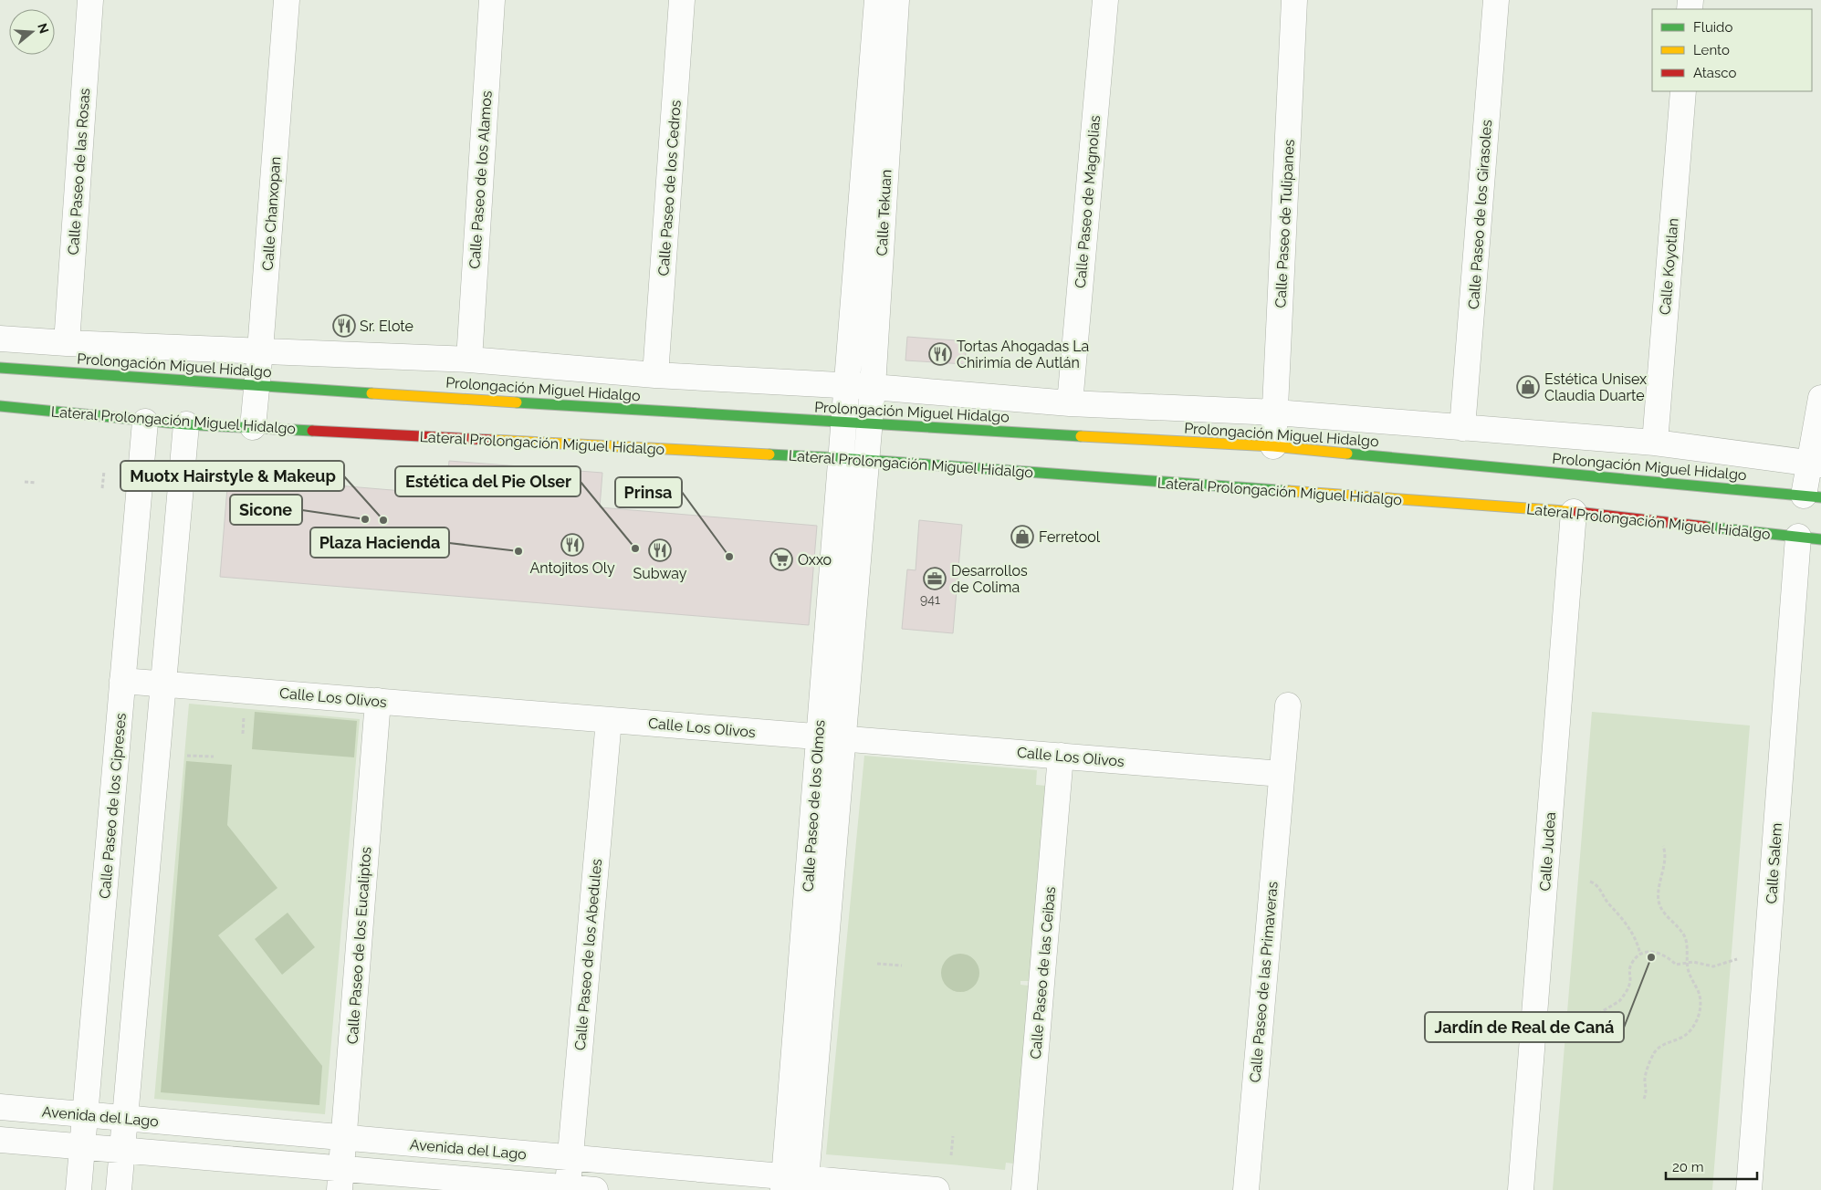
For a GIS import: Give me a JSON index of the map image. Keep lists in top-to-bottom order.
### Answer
{
  "streets": {
    "street": [
      "Calle Paseo de las Rosas",
      "Calle Paseo de los Alamos",
      "Calle Paseo de los Cedros",
      "Calle Paseo de Magnolias",
      "Calle Tekuan",
      "Calle Chanxopan",
      "Calle Paseo de los Girasoles",
      "Calle Paseo de Tulipanes",
      "Calle Koyotlan",
      "Prolongación Miguel Hidalgo",
      "Lateral Prolongación Miguel Hidalgo",
      "Calle Los Olivos",
      "Calle Paseo de los Cipreses",
      "Calle Paseo de los Olmos",
      "Calle Judea",
      "Calle Salem",
      "Calle Paseo de los Eucaliptos",
      "Calle Paseo de los Abedules",
      "Calle Paseo de las Ceibas",
      "Calle Paseo de las Primaveras",
      "Avenida del Lago"
    ]
  },
  "crossings": [
    ["Calle Tekuan", "Prolongación Miguel Hidalgo"],
    ["Calle Tekuan", "Calle Paseo de los Olmos"],
    ["Calle Chanxopan", "Prolongación Miguel Hidalgo"],
    ["Calle Chanxopan", "Lateral Prolongación Miguel Hidalgo"],
    ["Calle Paseo de Tulipanes", "Prolongación Miguel Hidalgo"],
    ["Prolongación Miguel Hidalgo", "Calle Paseo de los Olmos"],
    ["Lateral Prolongación Miguel Hidalgo", "Calle Paseo de los Cipreses"],
    ["Lateral Prolongación Miguel Hidalgo", "Calle Paseo de los Olmos"],
    ["Lateral Prolongación Miguel Hidalgo", "Calle Judea"],
    ["Lateral Prolongación Miguel Hidalgo", "Calle Salem"],
    ["Calle Los Olivos", "Calle Paseo de los Cipreses"],
    ["Calle Los Olivos", "Calle Paseo de los Olmos"],
    ["Calle Los Olivos", "Calle Paseo de los Eucaliptos"],
    ["Calle Los Olivos", "Calle Paseo de los Abedules"],
    ["Calle Los Olivos", "Calle Paseo de las Ceibas"],
    ["Calle Los Olivos", "Calle Paseo de las Primaveras"],
    ["Calle Paseo de los Cipreses", "Avenida del Lago"],
    ["Calle Paseo de los Olmos", "Avenida del Lago"],
    ["Calle Paseo de los Eucaliptos", "Avenida del Lago"],
    ["Calle Paseo de los Abedules", "Avenida del Lago"]
  ],
  "places": {
    "restaurant": [
      "Sr. Elote",
      "Tortas Ahogadas La Chirimía de Autlán",
      "Antojitos Oly",
      "Subway"
    ],
    "shop": ["Estética Unisex Claudia Duarte", "Ferretool"],
    "other": [
      "Sicone",
      "Muotx Hairstyle & Makeup",
      "Estética del Pie Olser",
      "Plaza Hacienda",
      "Prinsa",
      "Jardín de Real de Caná"
    ],
    "supermarket": ["Oxxo"],
    "office": ["Desarrollos de Colima"]
  },
  "house_numbers": ["941"],
  "legend": ["Fluido", "Lento", "Atasco"],
  "scale_bar": "20 m",
  "north": "right"
}
